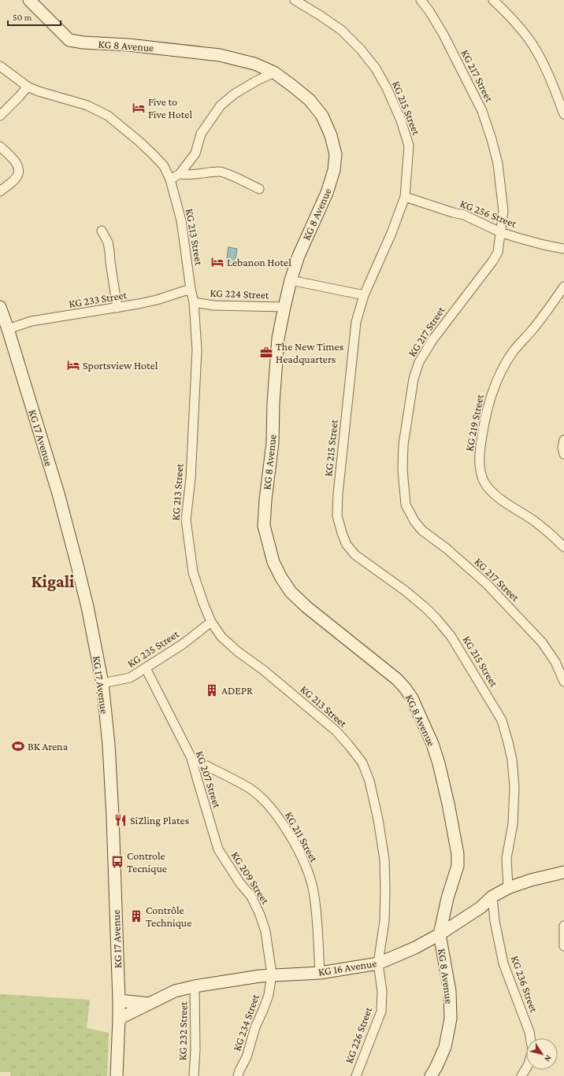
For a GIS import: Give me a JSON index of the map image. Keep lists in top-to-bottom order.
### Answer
{
  "streets": {
    "street": [
      "KG 8 Avenue",
      "KG 217 Street",
      "KG 215 Street",
      "KG 256 Street",
      "KG 213 Street",
      "KG 224 Street",
      "KG 233 Street",
      "KG 219 Street",
      "KG 17 Avenue",
      "KG 235 Street",
      "KG 207 Street",
      "KG 211 Street",
      "KG 209 Street",
      "KG 16 Avenue",
      "KG 236 Street",
      "KG 234 Street",
      "KG 232 Street",
      "KG 226 Street"
    ]
  },
  "crossings": [
    ["KG 8 Avenue", "KG 224 Street"],
    ["KG 8 Avenue", "KG 16 Avenue"],
    ["KG 217 Street", "KG 256 Street"],
    ["KG 215 Street", "KG 256 Street"],
    ["KG 215 Street", "KG 16 Avenue"],
    ["KG 213 Street", "KG 224 Street"],
    ["KG 213 Street", "KG 233 Street"],
    ["KG 213 Street", "KG 235 Street"],
    ["KG 213 Street", "KG 16 Avenue"],
    ["KG 213 Street", "KG 226 Street"],
    ["KG 233 Street", "KG 17 Avenue"],
    ["KG 17 Avenue", "KG 235 Street"],
    ["KG 17 Avenue", "KG 16 Avenue"],
    ["KG 235 Street", "KG 207 Street"],
    ["KG 207 Street", "KG 211 Street"],
    ["KG 207 Street", "KG 209 Street"],
    ["KG 211 Street", "KG 16 Avenue"],
    ["KG 209 Street", "KG 16 Avenue"],
    ["KG 209 Street", "KG 234 Street"],
    ["KG 16 Avenue", "KG 236 Street"],
    ["KG 16 Avenue", "KG 234 Street"],
    ["KG 16 Avenue", "KG 232 Street"],
    ["KG 16 Avenue", "KG 226 Street"]
  ],
  "districts": ["Kigali"],
  "places": {
    "hotel": ["Five to Five Hotel", "Lebanon Hotel", "Sportsview Hotel"],
    "office": ["The New Times Headquarters"],
    "building": ["ADEPR", "Contrôle Technique"],
    "sports": ["BK Arena"],
    "restaurant": ["SiZling Plates"],
    "bus stop": ["Controle Tecnique"]
  },
  "scale_bar": "50 m",
  "north": "bottom right"
}
